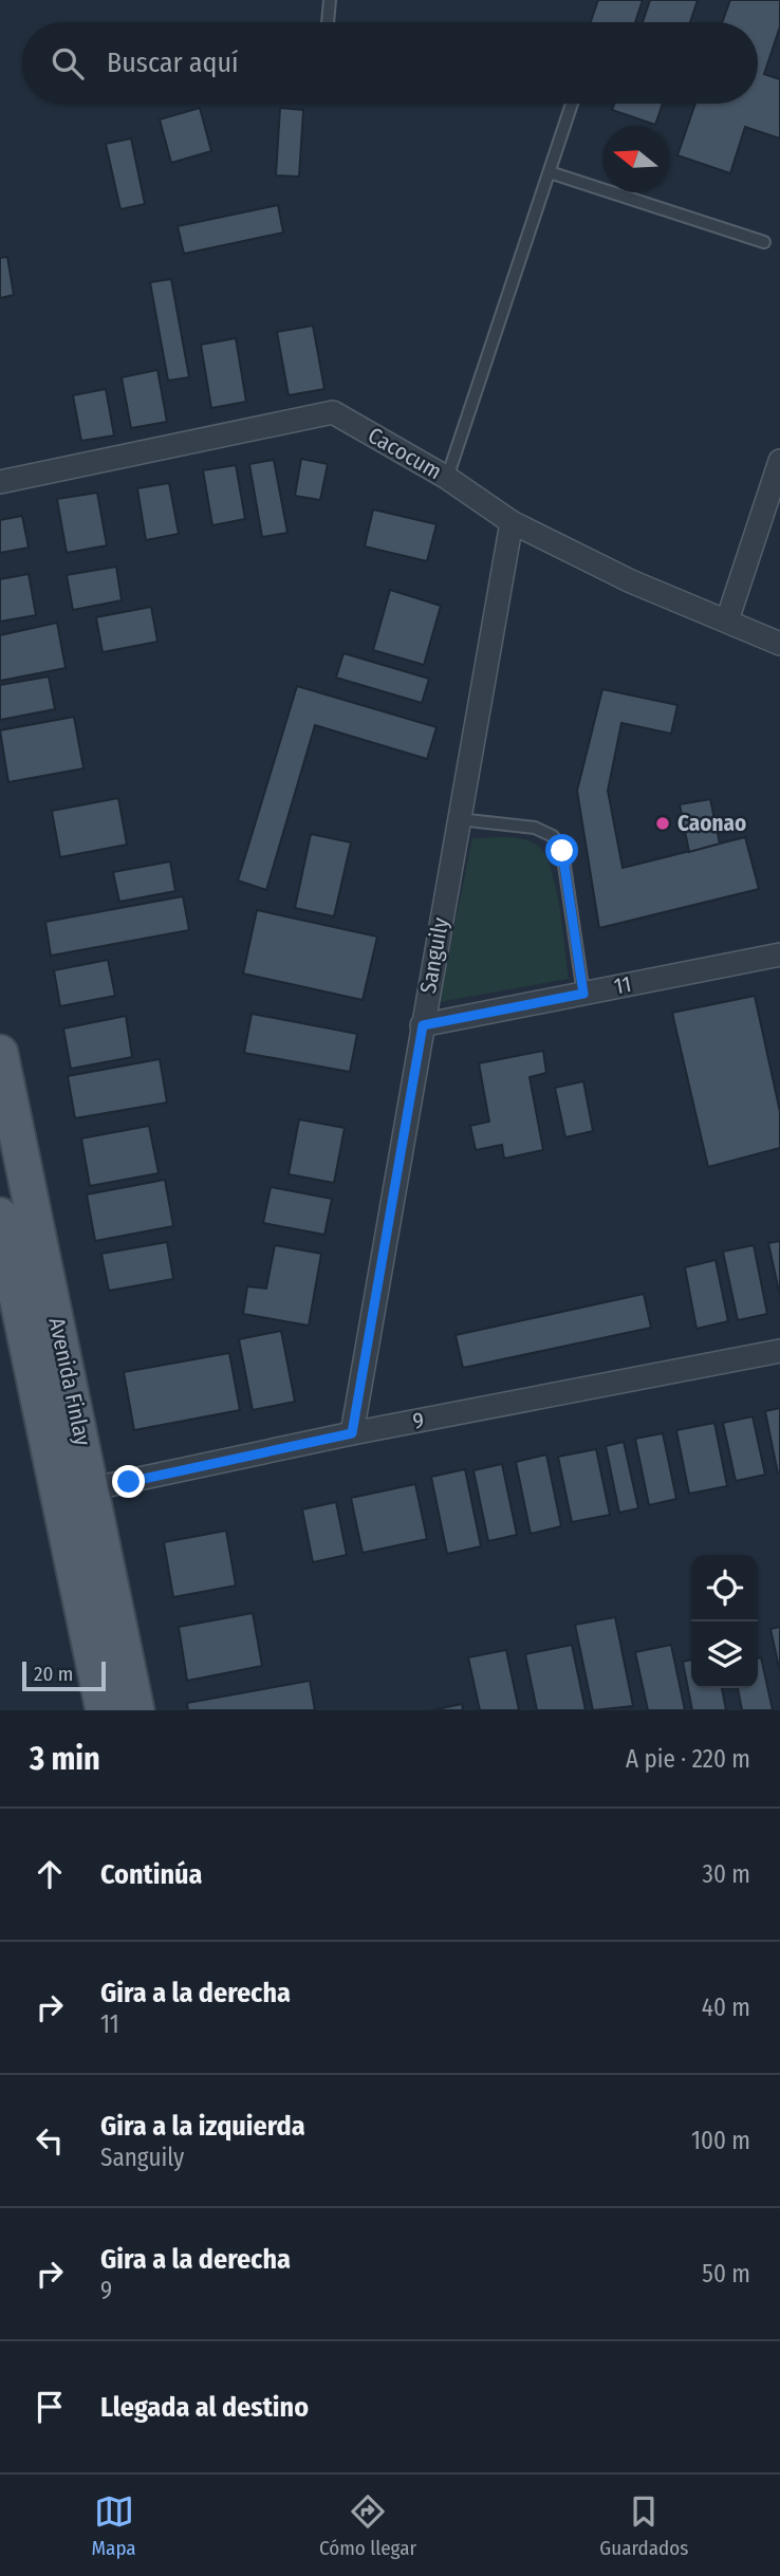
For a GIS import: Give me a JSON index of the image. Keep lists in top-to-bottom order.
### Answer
{
  "streets": {
    "main road": ["Avenida Finlay"],
    "street": [
      "Cacocum",
      "Sanguily",
      "11",
      "9"
    ]
  },
  "crossings": [
    ["Cacocum", "Sanguily"],
    ["Sanguily", "11"],
    ["Sanguily", "9"],
    ["Avenida Finlay", "9"]
  ],
  "places": ["Caonao"],
  "scale_bar": "20 m",
  "north": "left",
  "page": {
    "search": "Buscar aquí",
    "scale": "20 m",
    "heading": ["3 min", "A pie · 220 m"],
    "list": [
      ["Continúa", "30 m"],
      ["Gira a la derecha", "11", "40 m"],
      ["Gira a la izquierda", "Sanguily", "100 m"],
      ["Gira a la derecha", "9", "50 m"],
      "Llegada al destino"
    ],
    "nav": ["Mapa", "Cómo llegar", "Guardados"]
  }
}
